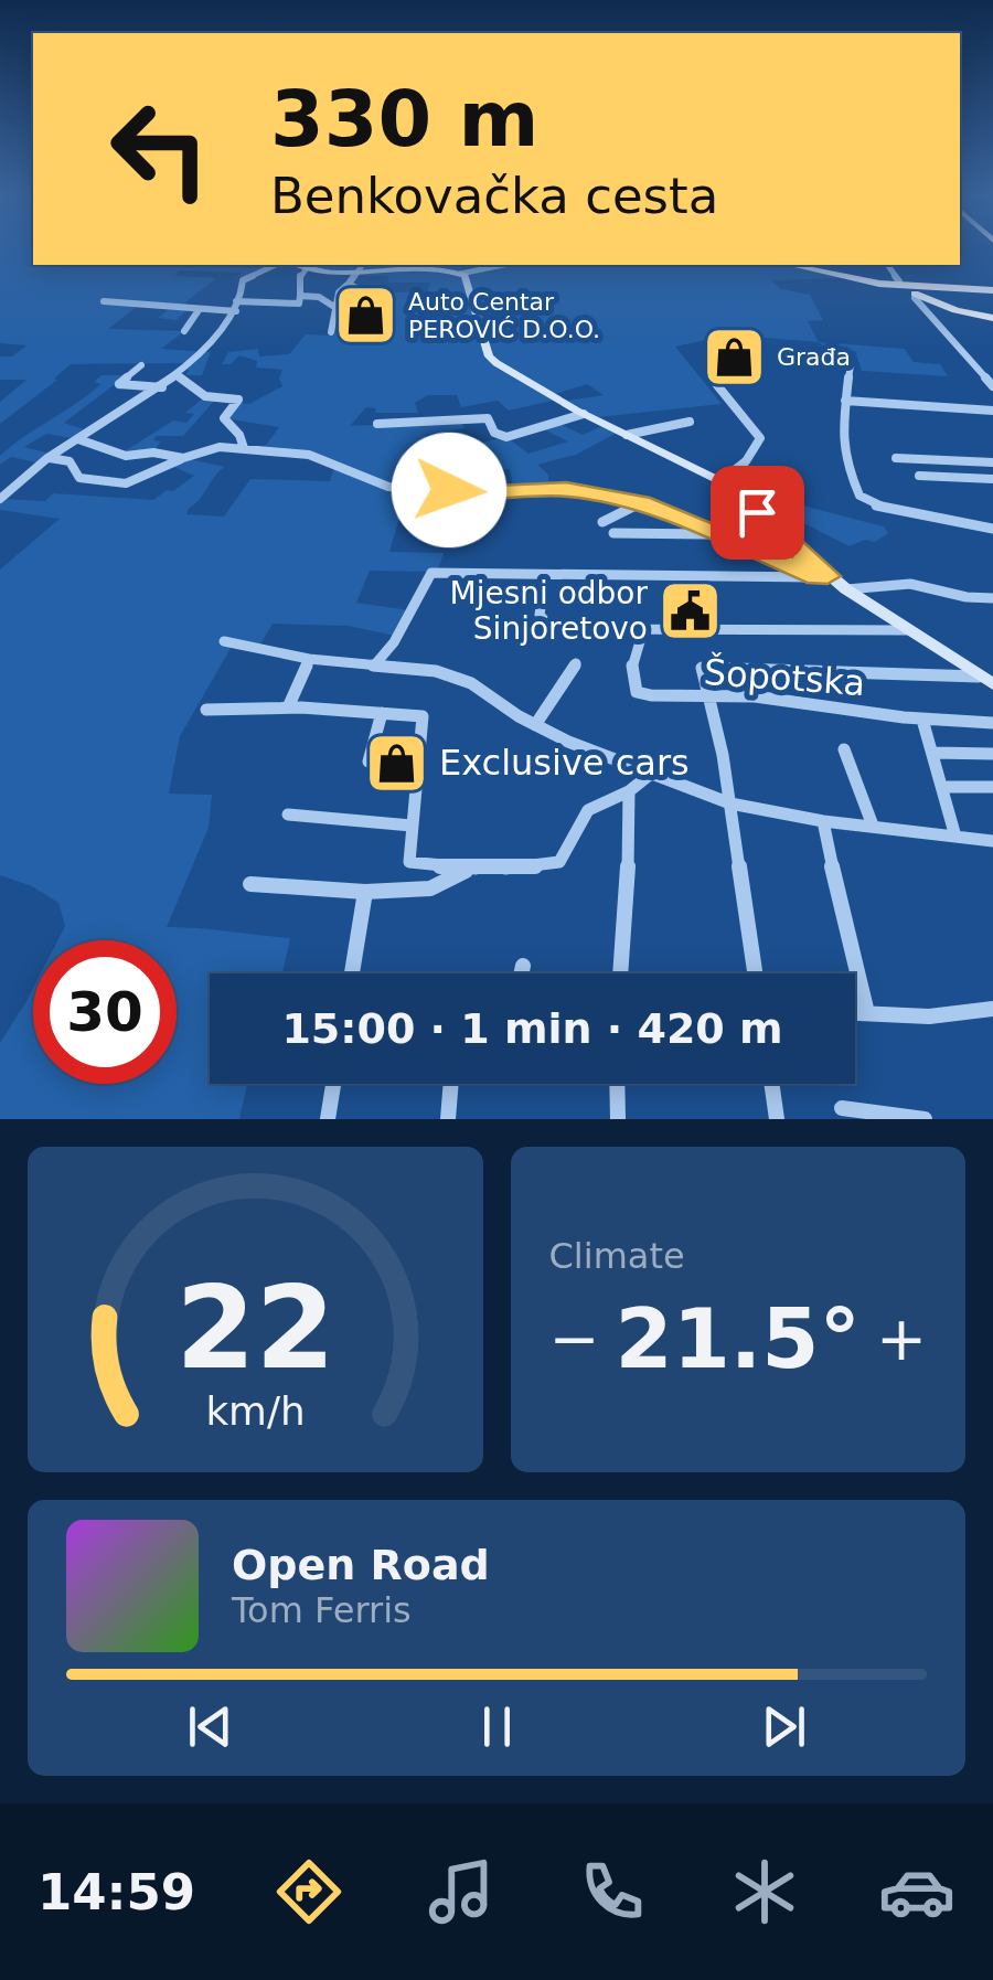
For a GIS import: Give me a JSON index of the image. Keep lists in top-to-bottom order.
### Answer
{
  "streets": {
    "street": ["Šopotska"]
  },
  "places": {
    "shop": ["Auto Centar PEROVIĆ D.O.O.", "Građa", "Exclusive cars"],
    "public building": ["Mjesni odbor Sinjoretovo"]
  },
  "page": {
    "turn": ["330 m", "Benkovačka cesta"],
    "limit": "30",
    "trip": "15:00 · 1 min · 420 m",
    "tile": "Climate",
    "heat": ["−", "21.5°", "+"],
    "song": ["Open Road", "Tom Ferris"],
    "tabs": "14:59",
    "gauge": ["22", "km/h"]
  }
}
